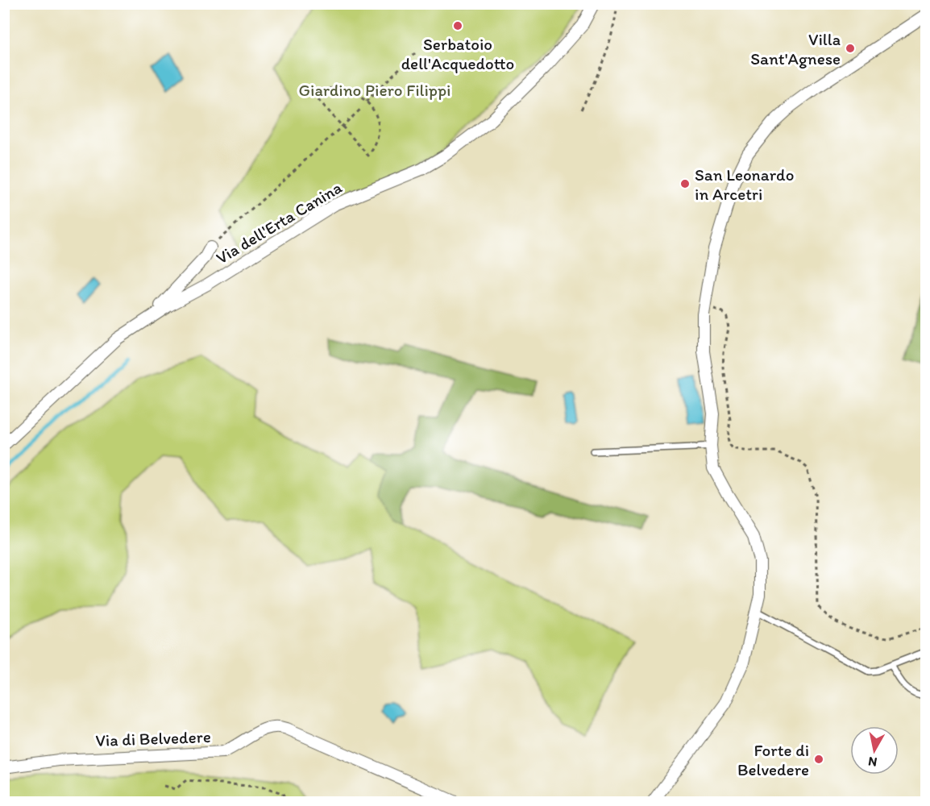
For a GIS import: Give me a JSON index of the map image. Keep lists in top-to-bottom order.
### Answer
{
  "streets": {
    "street": ["Via dell'Erta Canina", "Via di Belvedere"]
  },
  "parks": ["Giardino Piero Filippi"],
  "places": [
    "Serbatoio dell'Acquedotto",
    "Villa Sant'Agnese",
    "San Leonardo in Arcetri",
    "Forte di Belvedere"
  ],
  "north": "bottom"
}
